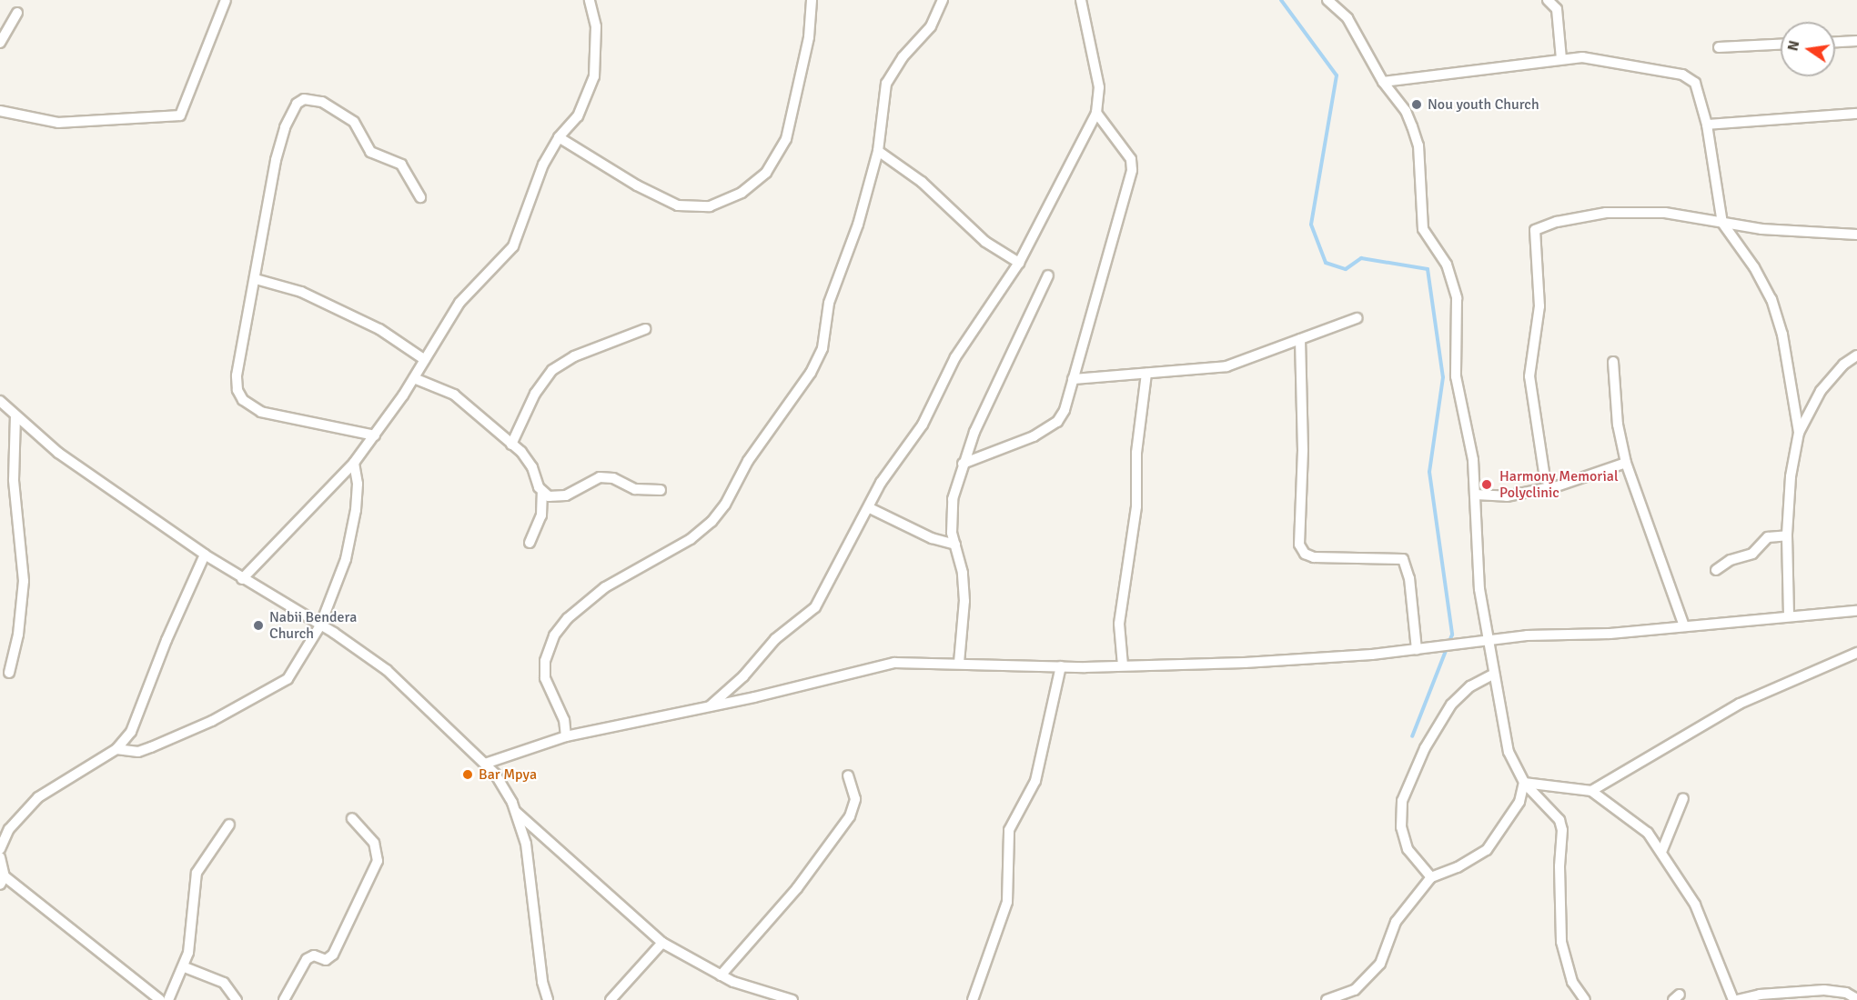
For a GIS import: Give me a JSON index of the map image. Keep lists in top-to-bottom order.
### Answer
{
  "places": [
    "Nou youth Church",
    "Harmony Memorial Polyclinic",
    "Nabii Bendera Church",
    "Bar Mpya"
  ],
  "north": "left"
}
